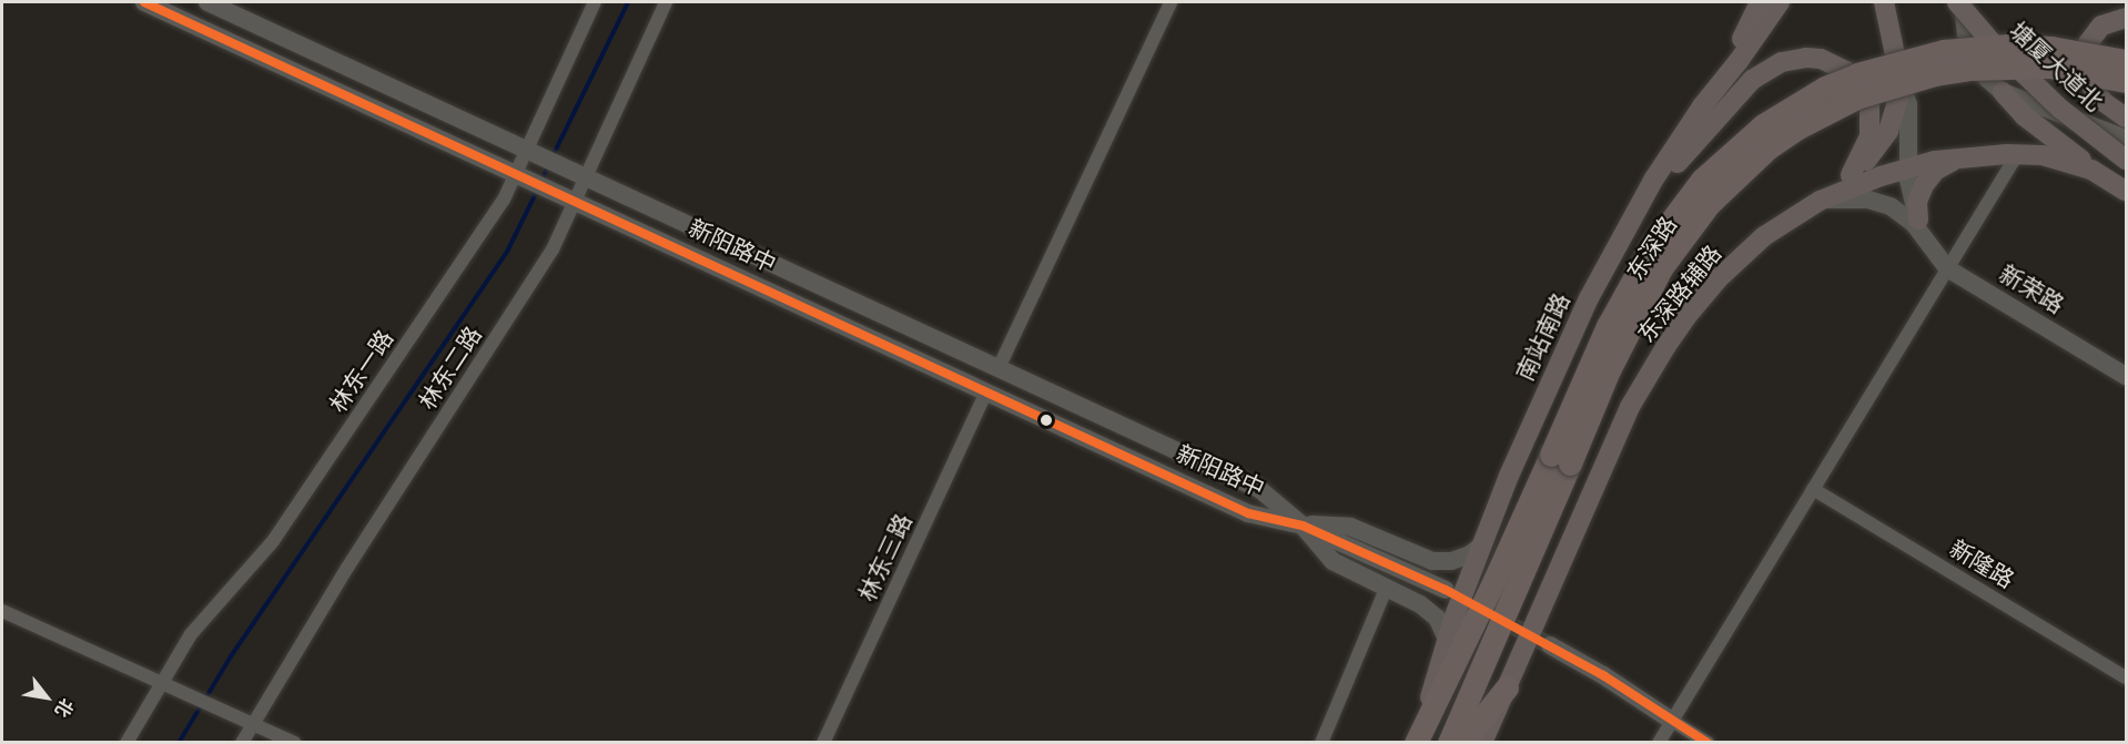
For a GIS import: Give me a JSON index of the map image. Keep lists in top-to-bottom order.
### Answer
{
  "streets": {
    "highway": ["东深路"],
    "main road": [
      "塘厦大道北",
      "新阳路中",
      "新荣路",
      "东深路辅路",
      "南站南路"
    ],
    "street": [
      "林东二路",
      "林东一路",
      "林东三路",
      "新隆路"
    ]
  },
  "crossings": [
    ["新阳路中", "林东二路"],
    ["新阳路中", "林东一路"],
    ["新阳路中", "林东三路"],
    ["东深路", "南站南路"]
  ],
  "north": "bottom right"
}
